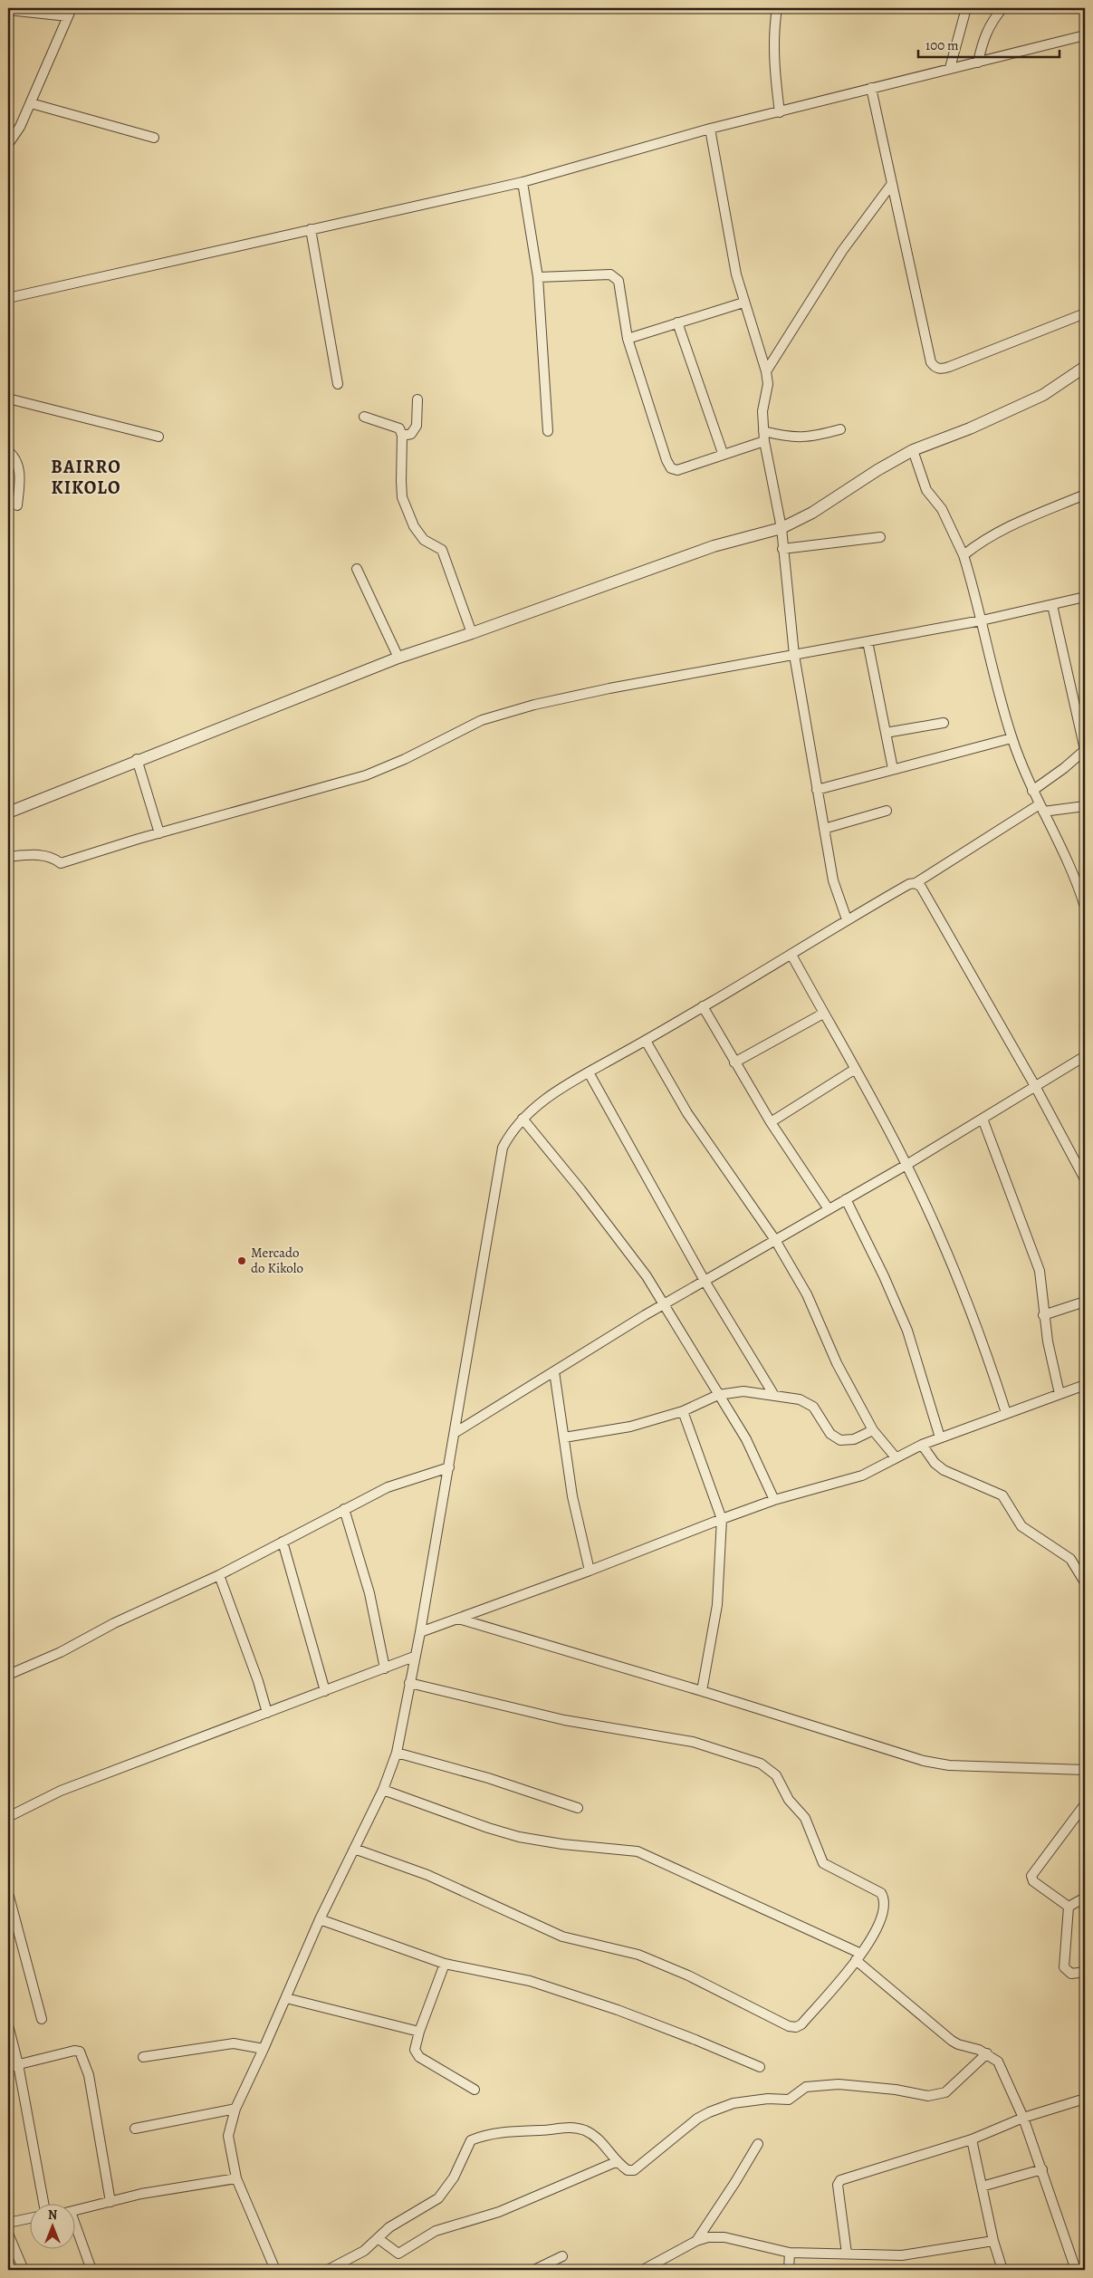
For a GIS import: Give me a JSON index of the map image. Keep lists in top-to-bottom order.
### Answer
{
  "districts": ["BAIRRO KIKOLO"],
  "places": ["Mercado do Kikolo"],
  "scale_bar": "100 m",
  "north": "top"
}
